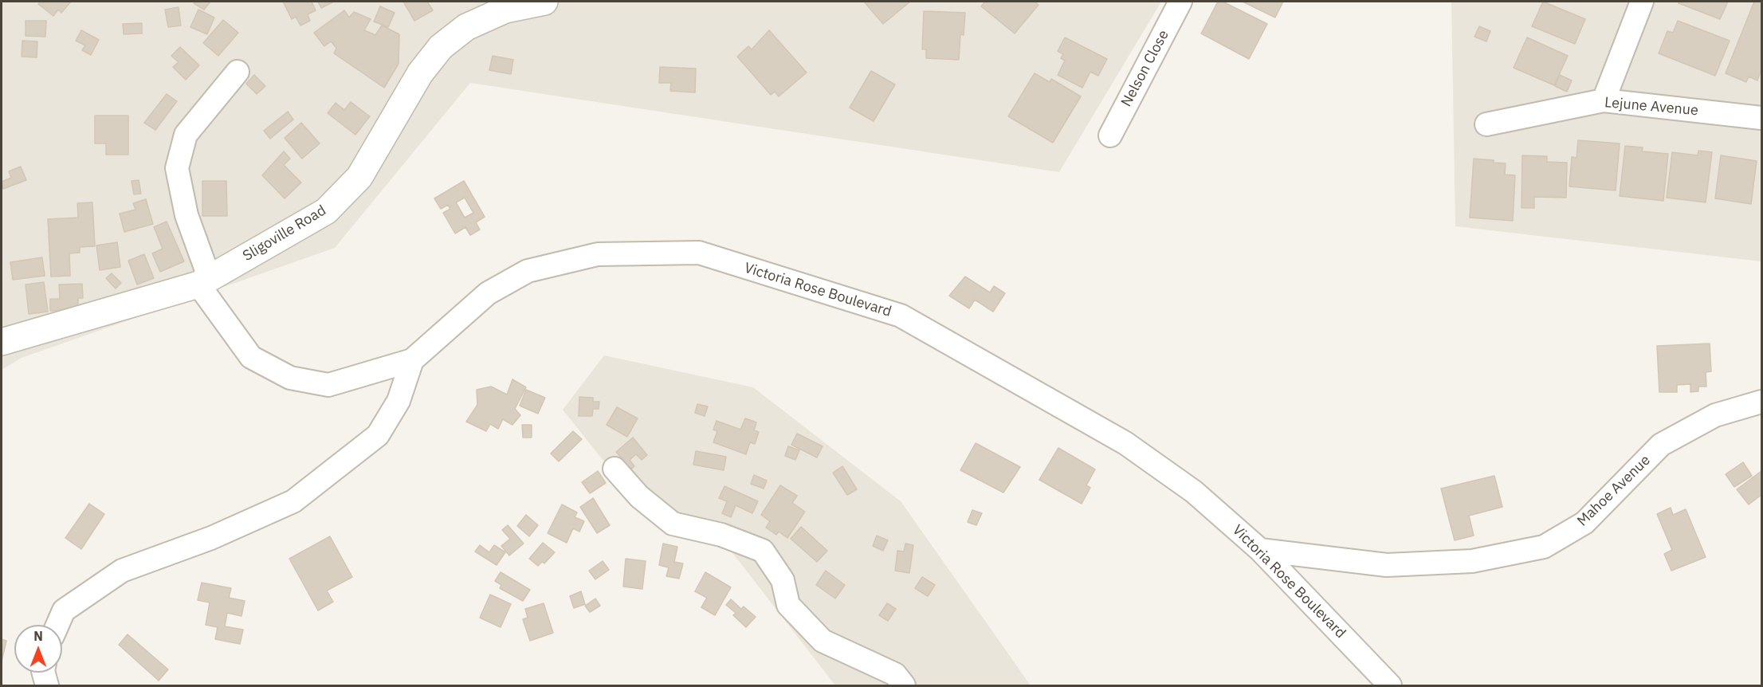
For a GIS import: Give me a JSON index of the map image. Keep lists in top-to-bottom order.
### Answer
{
  "streets": {
    "street": [
      "Nelson Close",
      "Lejune Avenue",
      "Sligoville Road",
      "Victoria Rose Boulevard",
      "Mahoe Avenue"
    ]
  },
  "crossings": [
    ["Sligoville Road", "Victoria Rose Boulevard"],
    ["Victoria Rose Boulevard", "Mahoe Avenue"]
  ],
  "north": "top"
}
